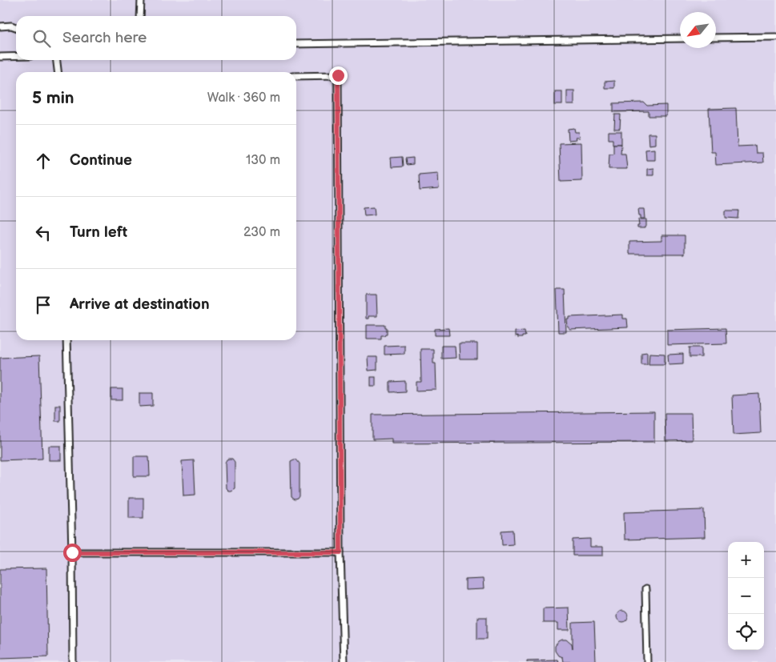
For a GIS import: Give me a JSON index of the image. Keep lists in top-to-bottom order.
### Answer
{
  "north": "bottom left",
  "page": {
    "search": "Search here",
    "heading": ["5 min", "Walk · 360 m"],
    "list": [
      ["Continue", "130 m"],
      ["Turn left", "230 m"],
      "Arrive at destination"
    ],
    "map_buttons": ["+", "−"]
  }
}
